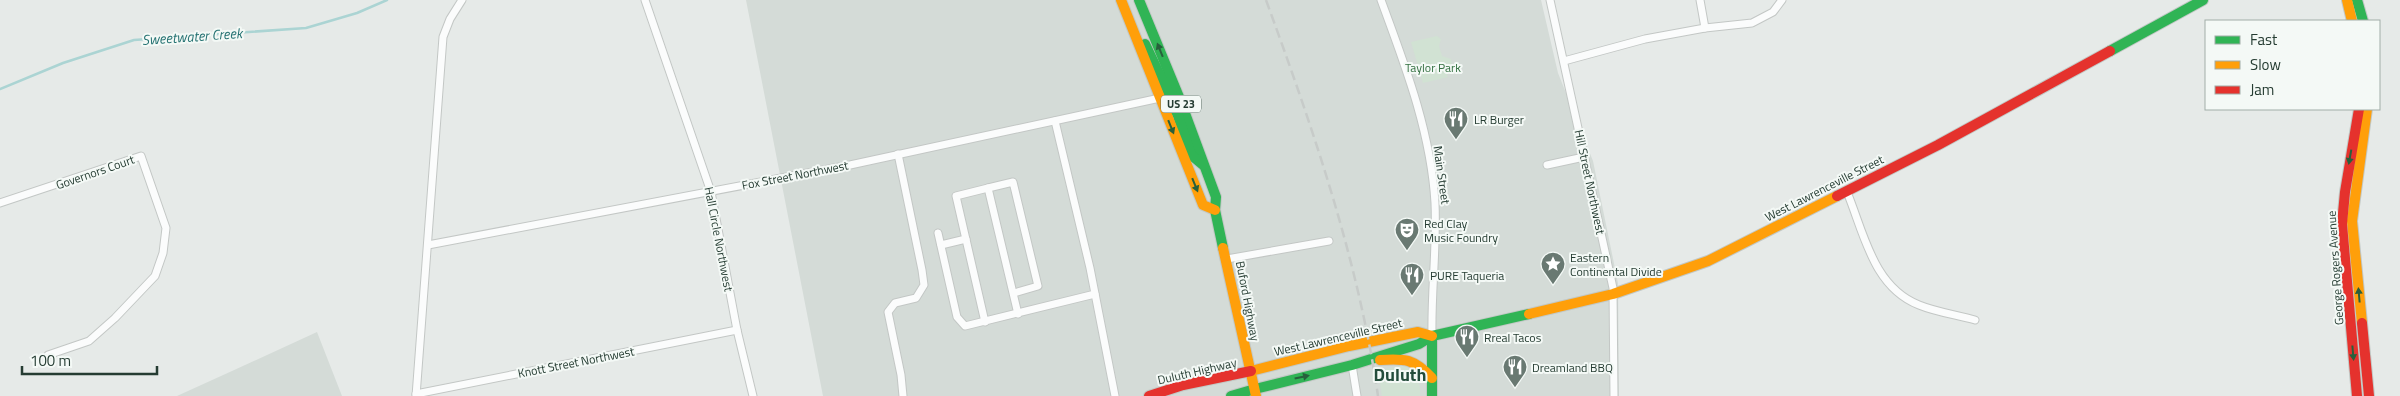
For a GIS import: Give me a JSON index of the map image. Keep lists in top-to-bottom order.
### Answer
{
  "streets": {
    "street": [
      "US 23",
      "Governors Court",
      "Fox Street Northwest",
      "Main Street",
      "Hill Street Northwest",
      "West Lawrenceville Street",
      "Hall Circle Northwest",
      "George Rogers Avenue",
      "Buford Highway",
      "Knott Street Northwest",
      "Duluth Highway"
    ]
  },
  "crossings": [
    ["US 23", "Fox Street Northwest"],
    ["US 23", "Buford Highway"],
    ["Fox Street Northwest", "Hall Circle Northwest"],
    ["Main Street", "West Lawrenceville Street"],
    ["Hill Street Northwest", "West Lawrenceville Street"],
    ["West Lawrenceville Street", "Buford Highway"],
    ["West Lawrenceville Street", "Duluth Highway"],
    ["Hall Circle Northwest", "Knott Street Northwest"],
    ["Buford Highway", "Duluth Highway"]
  ],
  "districts": ["Duluth"],
  "water": ["Sweetwater Creek"],
  "parks": ["Taylor Park"],
  "places": {
    "restaurant": [
      "LR Burger",
      "PURE Taqueria",
      "Rreal Tacos",
      "Dreamland BBQ"
    ],
    "theatre": ["Red Clay Music Foundry"],
    "place": ["Eastern Continental Divide"]
  },
  "legend": ["Fast", "Slow", "Jam"],
  "scale_bar": "100 m"
}
